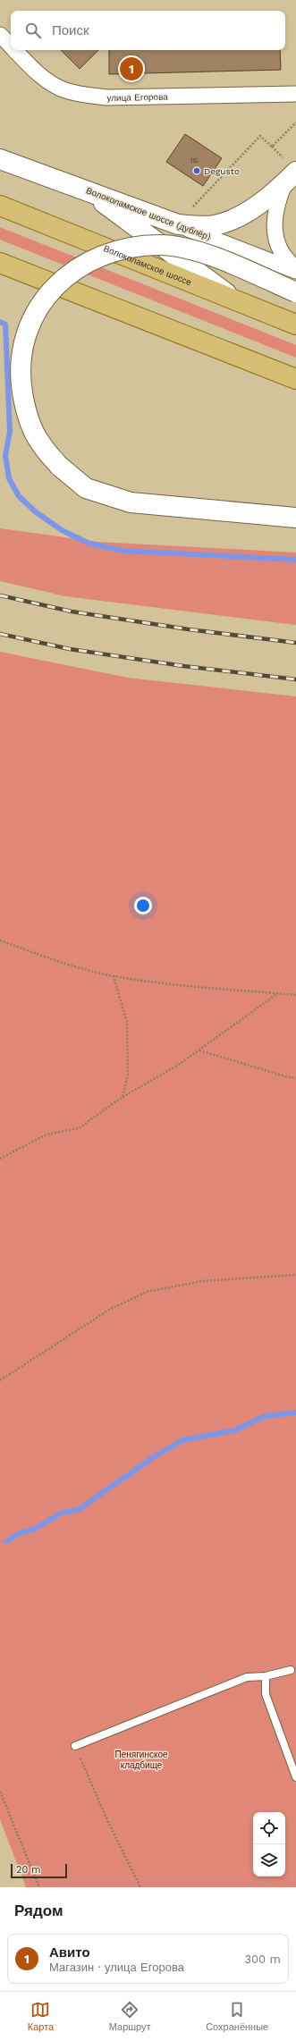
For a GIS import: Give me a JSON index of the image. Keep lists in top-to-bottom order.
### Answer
{
  "streets": {
    "main road": ["Волоколамское шоссе (дублёр)", "Волоколамское шоссе"],
    "street": ["улица Егорова"]
  },
  "parks": ["Пенягинское кладбище"],
  "places": ["Degusto"],
  "house_numbers": ["1Б"],
  "scale_bar": "20 m",
  "page": {
    "search": "Поиск",
    "pins": "1",
    "scale": "20 m",
    "heading": "Рядом",
    "list": [
      {
        "mark": "1",
        "name": "Авито",
        "note": "Магазин · улица Егорова",
        "value": "300 m"
      }
    ],
    "nav": ["Карта", "Маршрут", "Сохранённые"]
  }
}
